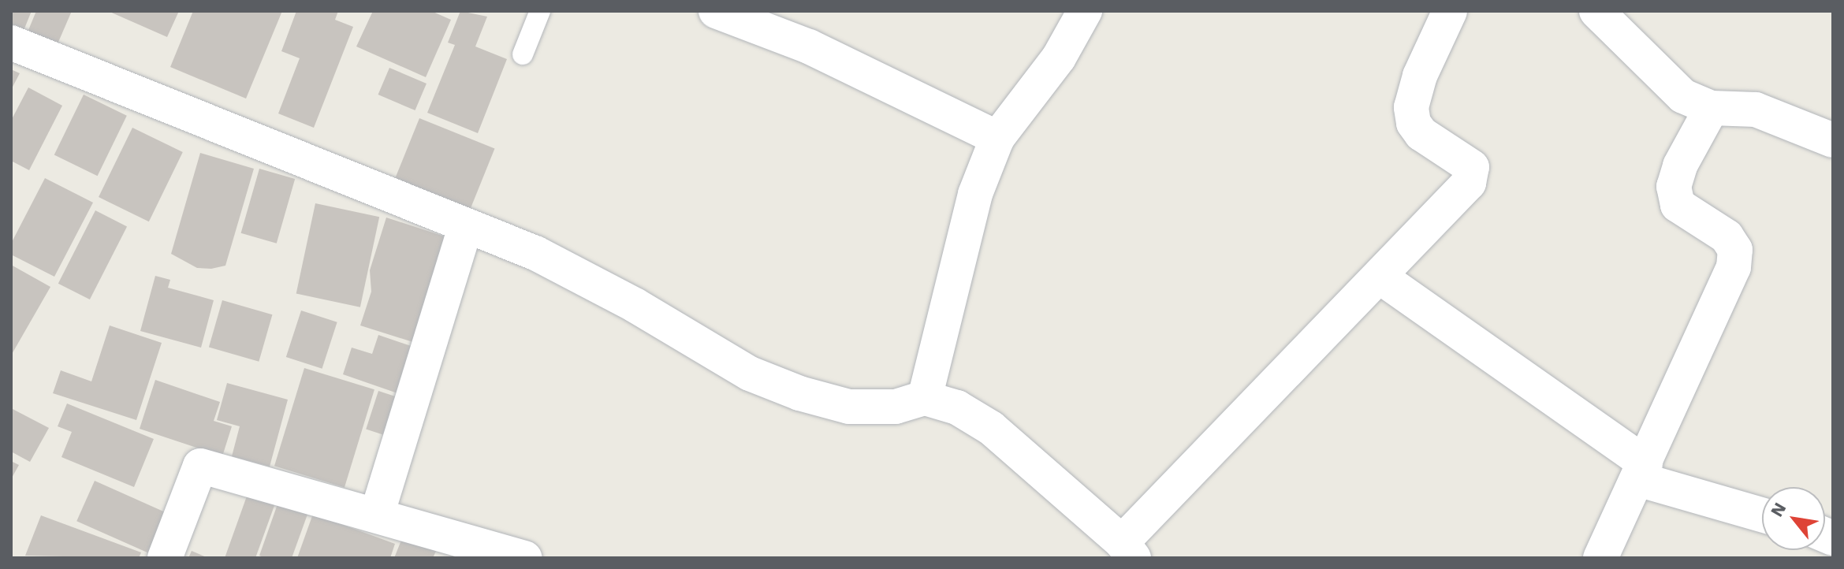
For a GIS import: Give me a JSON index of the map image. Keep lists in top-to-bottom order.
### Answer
{
  "north": "top left"
}
